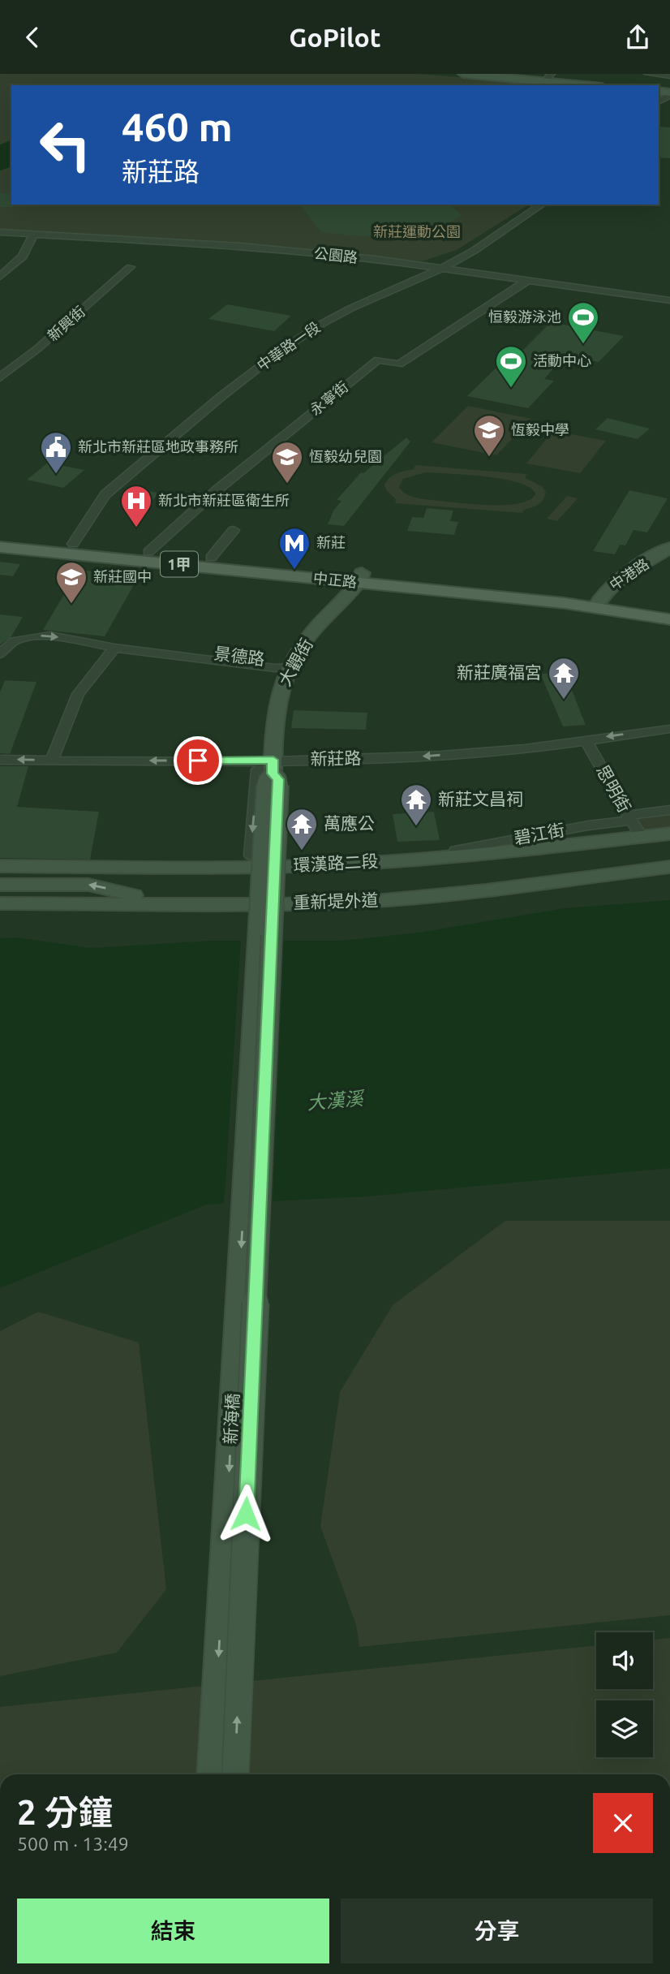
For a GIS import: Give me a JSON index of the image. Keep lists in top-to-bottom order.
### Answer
{
  "streets": {
    "main road": [
      "1甲",
      "中港路",
      "中正路",
      "大觀街",
      "環漢路二段",
      "重新堤外道",
      "新海橋"
    ],
    "street": [
      "公園路",
      "新興街",
      "中華路一段",
      "永寧街",
      "景德路",
      "新莊路",
      "思明街",
      "碧江街"
    ]
  },
  "crossings": [
    ["公園路", "中華路一段"],
    ["公園路", "永寧街"],
    ["中華路一段", "中正路"],
    ["永寧街", "中正路"],
    ["中港路", "中正路"],
    ["中正路", "大觀街"],
    ["景德路", "大觀街"],
    ["大觀街", "新莊路"],
    ["大觀街", "新海橋"],
    ["新莊路", "思明街"],
    ["新莊路", "新海橋"],
    ["思明街", "碧江街"],
    ["思明街", "環漢路二段"],
    ["碧江街", "環漢路二段"]
  ],
  "one_way": ["景德路", "新莊路"],
  "water": ["大漢溪"],
  "parks": ["新莊運動公園"],
  "places": {
    "sports": ["恒毅游泳池", "活動中心"],
    "school or university": ["恆毅中學", "恆毅幼兒園", "新莊國中"],
    "public building": ["新北市新莊區地政事務所"],
    "hospital": ["新北市新莊區衛生所"],
    "metro station": ["新莊"],
    "temple": ["新莊廣福宮", "新莊文昌祠", "萬應公"]
  },
  "page": {
    "header": "GoPilot",
    "turn": ["460 m", "新莊路"],
    "heading": ["2 分鐘", "500 m · 13:49"],
    "buttons": ["結束", "分享"]
  }
}
